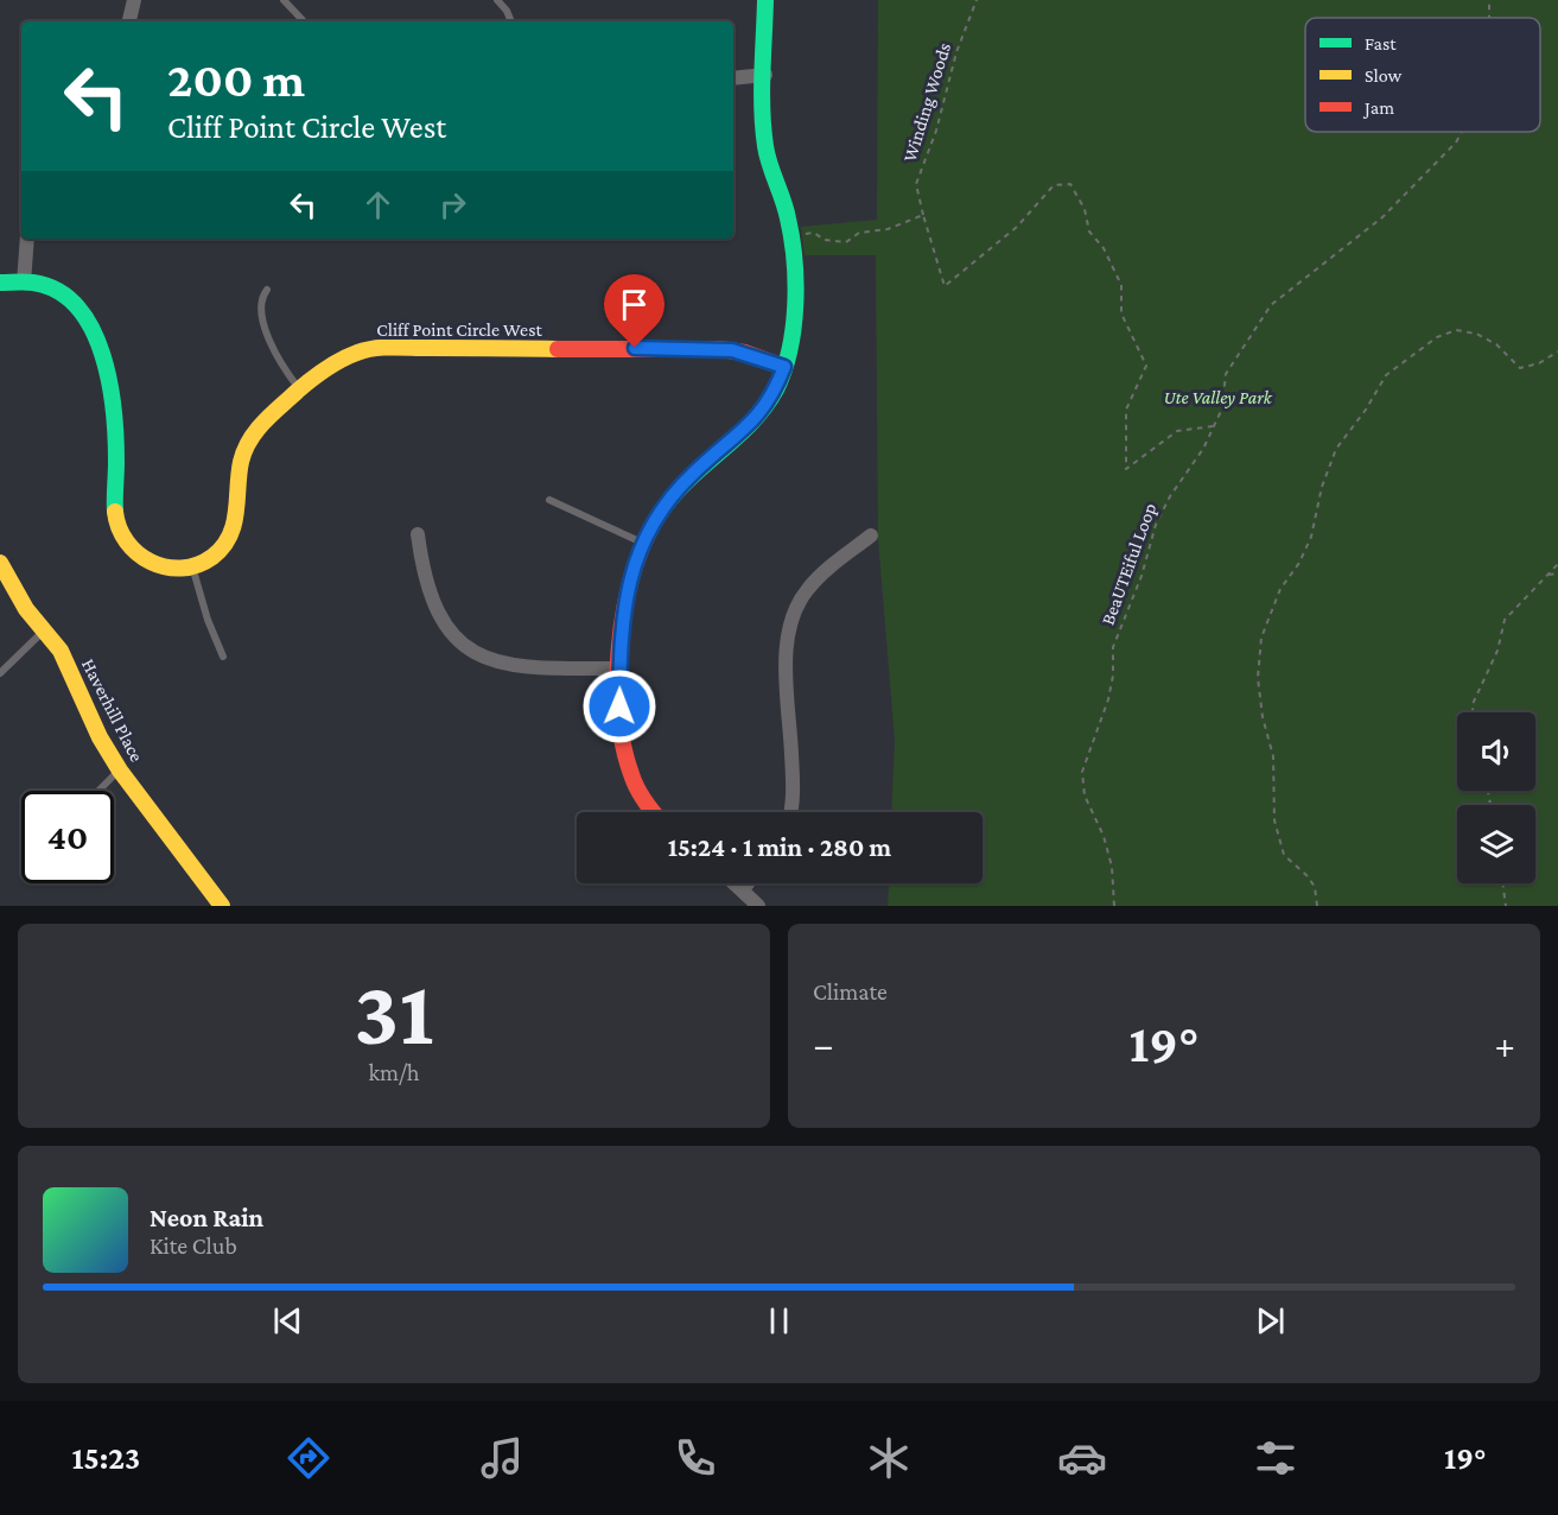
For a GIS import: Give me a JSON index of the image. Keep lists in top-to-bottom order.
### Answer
{
  "streets": {
    "street": ["Cliff Point Circle West", "Haverhill Place"],
    "path": ["Winding Woods", "BeaUTEiful Loop"]
  },
  "crossings": [
    ["Winding Woods", "BeaUTEiful Loop"]
  ],
  "parks": ["Ute Valley Park"],
  "legend": ["Fast", "Slow", "Jam"],
  "page": {
    "turn": ["200 m", "Cliff Point Circle West"],
    "limit": "40",
    "trip": "15:24 · 1 min · 280 m",
    "tile": [
      ["31", "km/h"],
      "Climate"
    ],
    "heat": ["−", "19°", "+"],
    "song": ["Neon Rain", "Kite Club"],
    "tabs": ["15:23", "19°"]
  }
}
